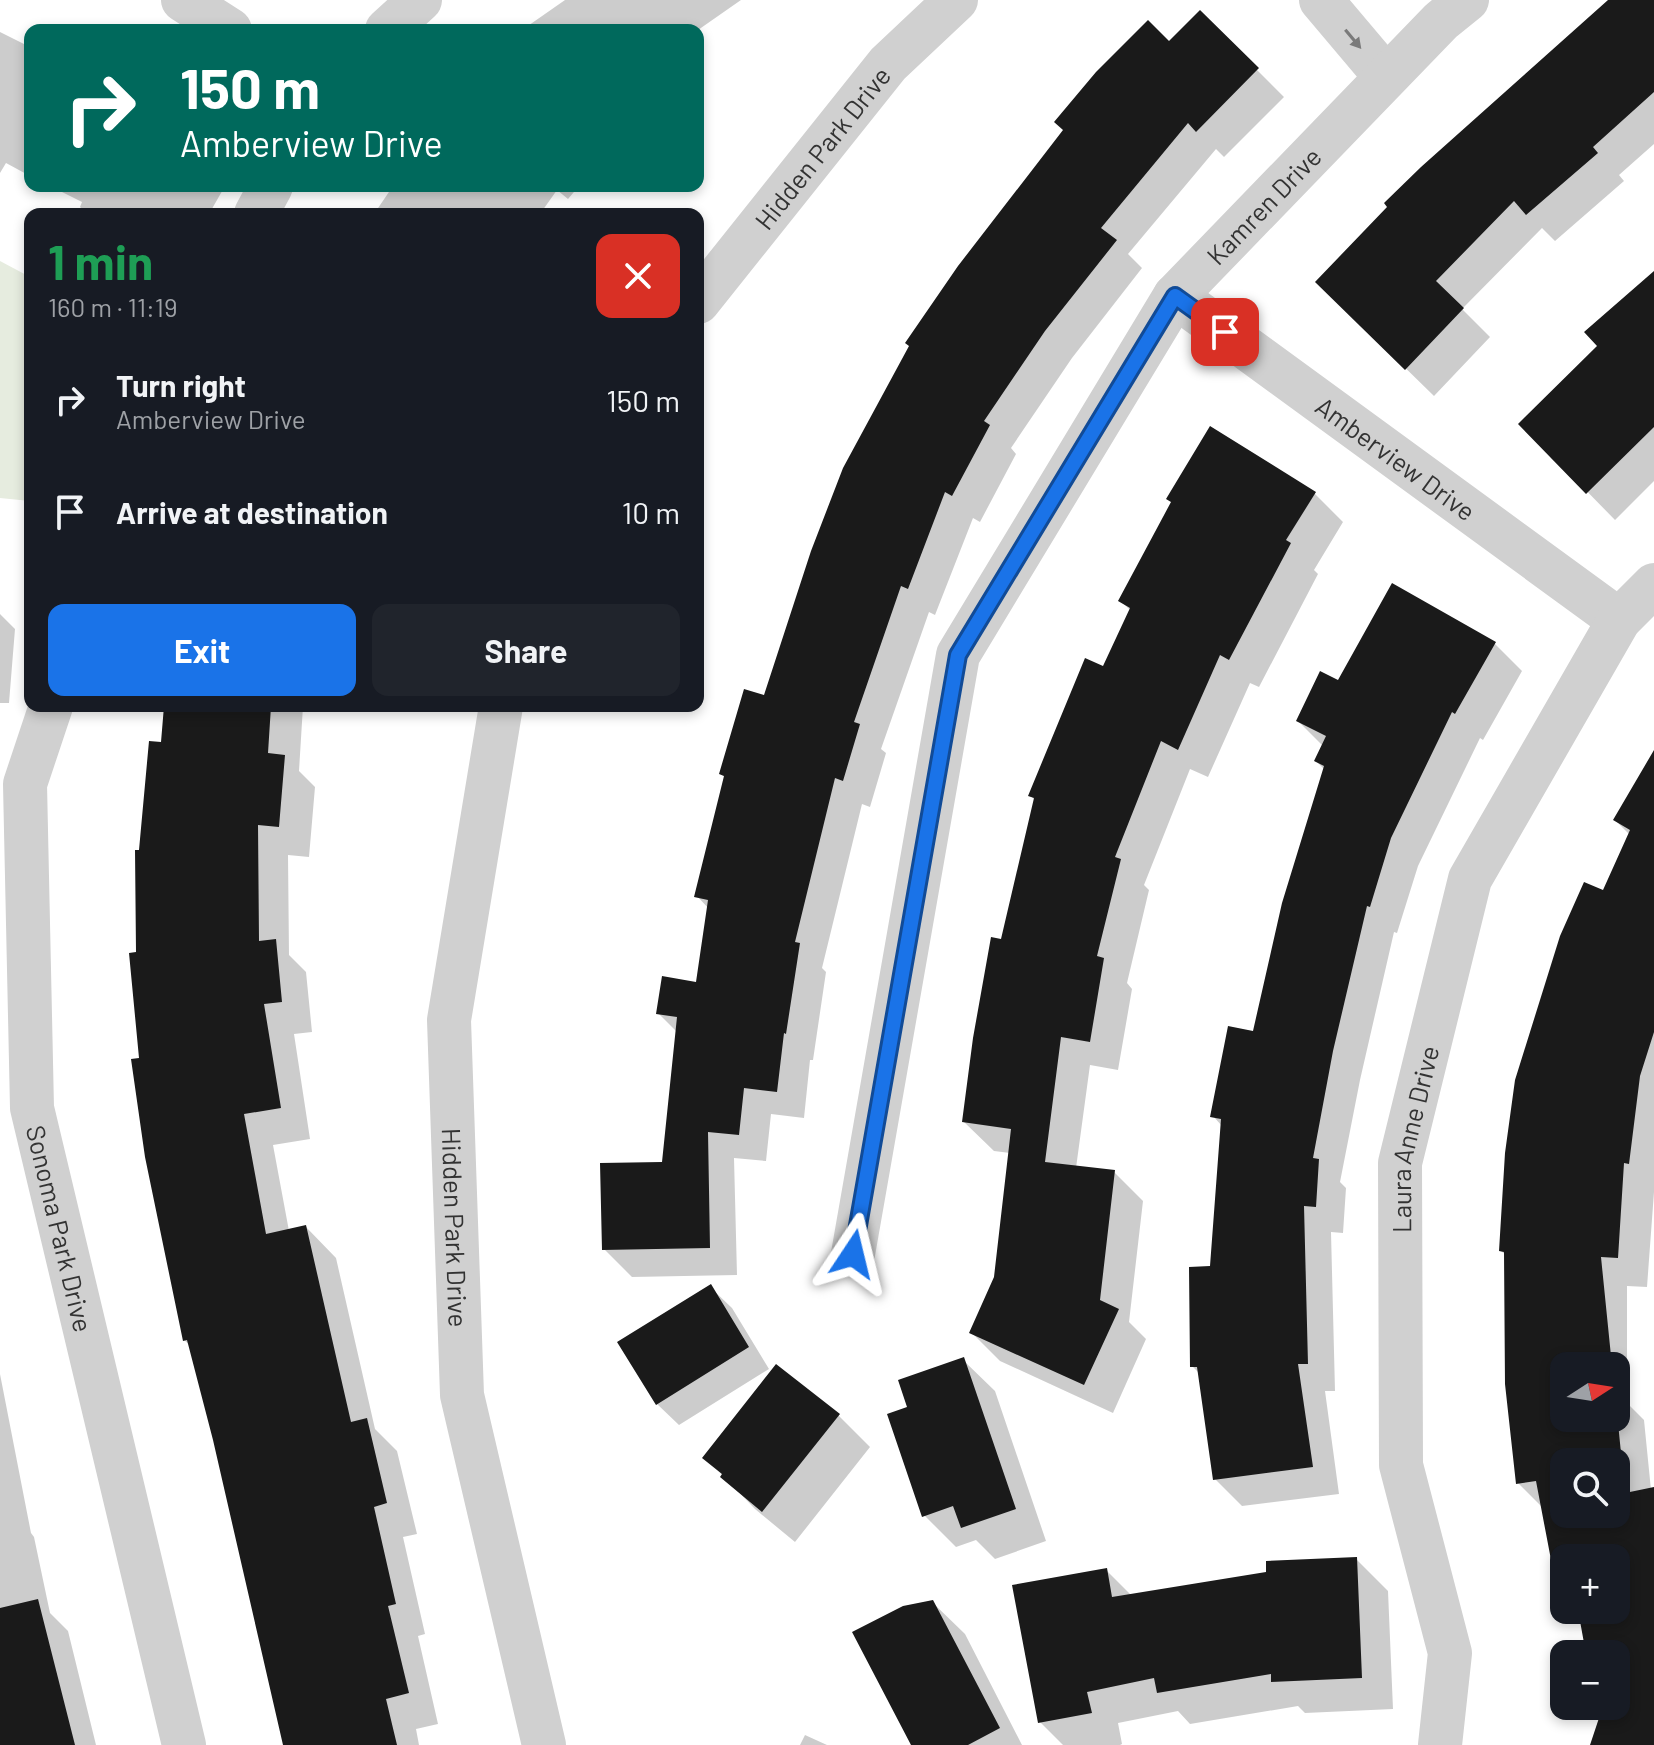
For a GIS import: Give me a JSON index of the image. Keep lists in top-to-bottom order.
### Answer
{
  "streets": {
    "street": [
      "Hidden Park Drive",
      "Kamren Drive",
      "Amberview Drive",
      "Laura Anne Drive",
      "Sonoma Park Drive"
    ]
  },
  "crossings": [
    ["Kamren Drive", "Amberview Drive"],
    ["Amberview Drive", "Laura Anne Drive"]
  ],
  "north": "right",
  "page": {
    "turn": ["150 m", "Amberview Drive"],
    "heading": ["1 min", "160 m · 11:19"],
    "list": [
      {
        "name": "Turn right",
        "note": "Amberview Drive",
        "value": "150 m"
      },
      {
        "name": "Arrive at destination",
        "value": "10 m"
      }
    ],
    "buttons": ["Exit", "Share"],
    "map_buttons": ["+", "−"]
  }
}
